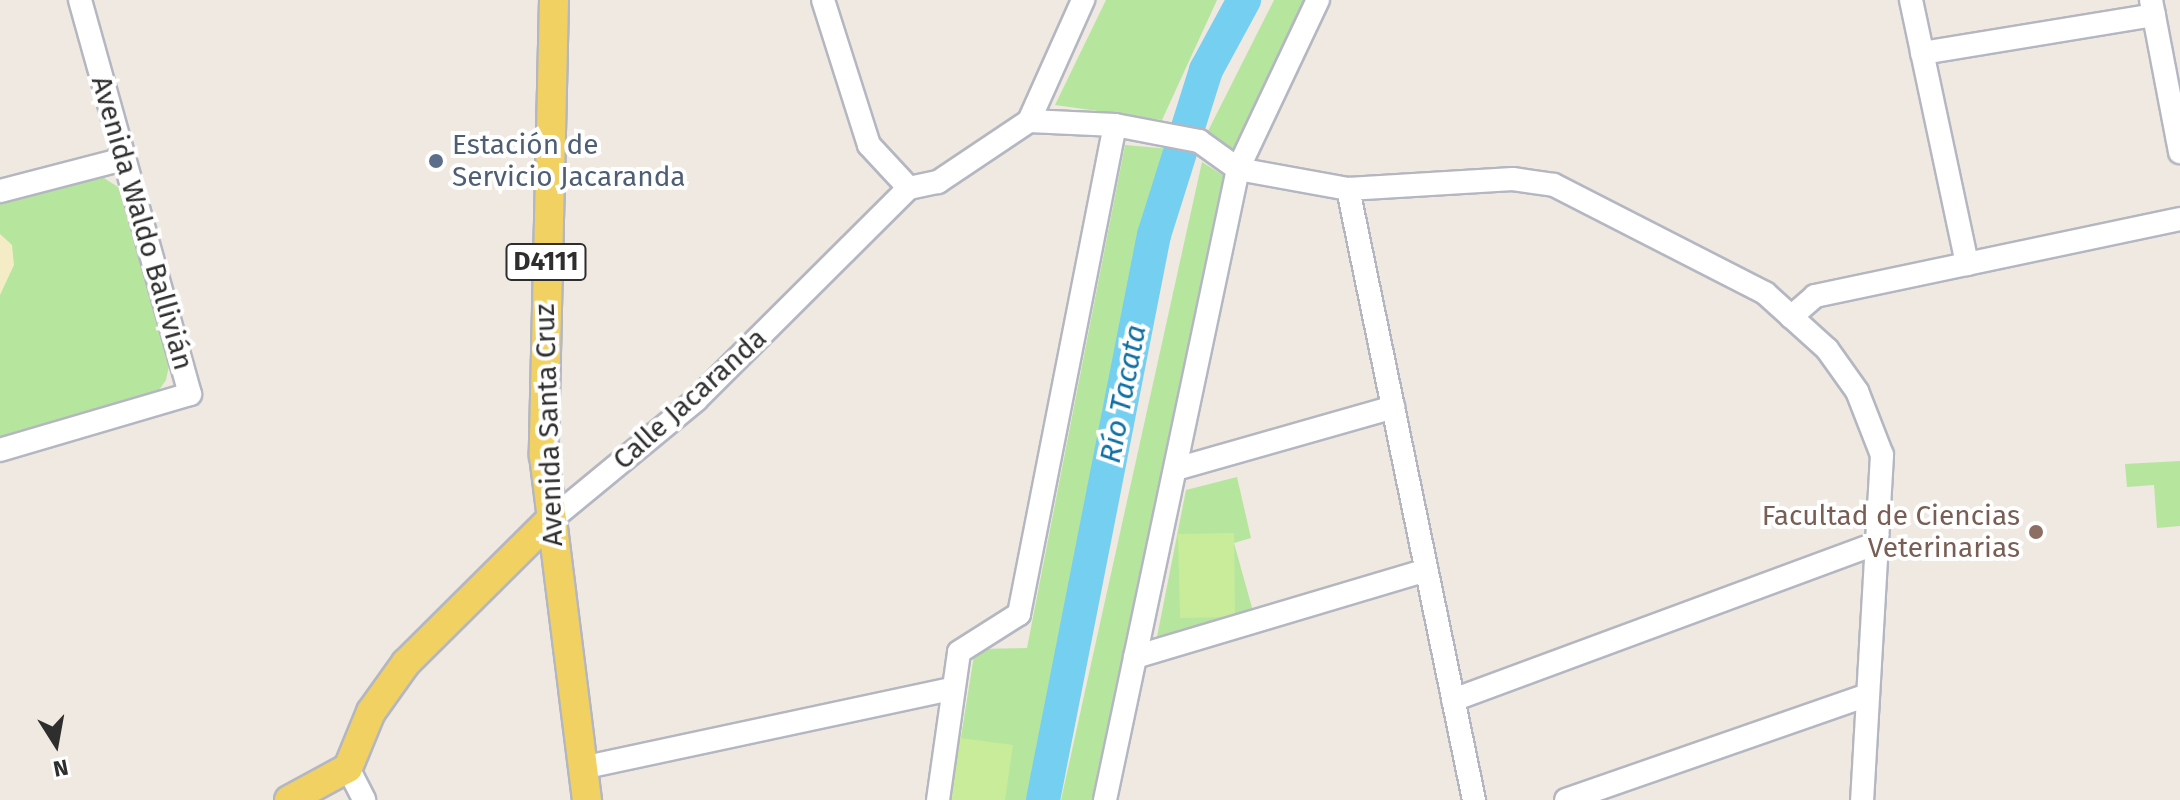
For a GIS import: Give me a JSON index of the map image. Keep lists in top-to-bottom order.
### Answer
{
  "streets": {
    "main road": ["D4111", "Calle Jacaranda", "Avenida Santa Cruz"],
    "street": ["Avenida Waldo Ballivián"]
  },
  "crossings": [
    ["Calle Jacaranda", "Avenida Santa Cruz"]
  ],
  "water": ["Río Tacata"],
  "places": ["Estación de Servicio Jacaranda", "Facultad de Ciencias Veterinarias"],
  "north": "bottom"
}
